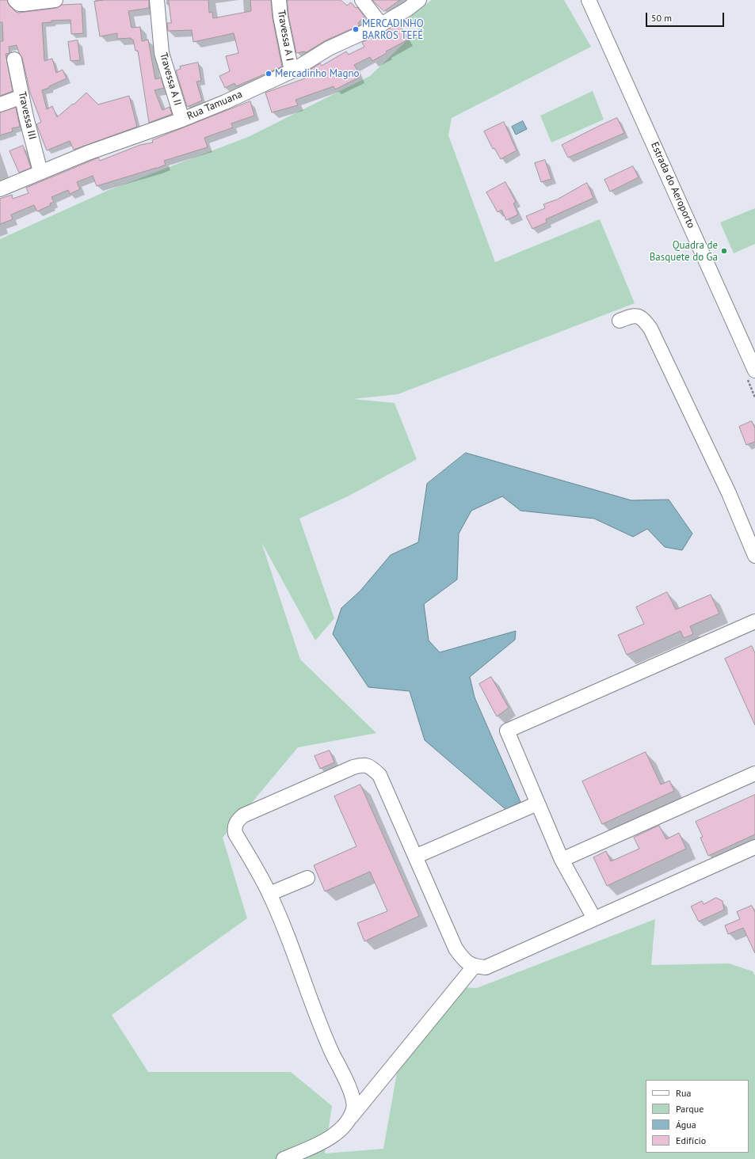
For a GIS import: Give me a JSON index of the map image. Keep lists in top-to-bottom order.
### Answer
{
  "streets": {
    "street": [
      "Travessa A I",
      "Travessa A II",
      "Rua Tamuana",
      "Travessa III",
      "Estrada do Aeroporto"
    ]
  },
  "crossings": [
    ["Travessa A I", "Rua Tamuana"],
    ["Travessa A II", "Rua Tamuana"],
    ["Rua Tamuana", "Travessa III"]
  ],
  "places": ["MERCADINHO BARROS TEFÉ", "Mercadinho Magno", "Quadra de Basquete do Ga"],
  "legend": [
    "Rua",
    "Parque",
    "Água",
    "Edifício"
  ],
  "scale_bar": "50 m"
}
